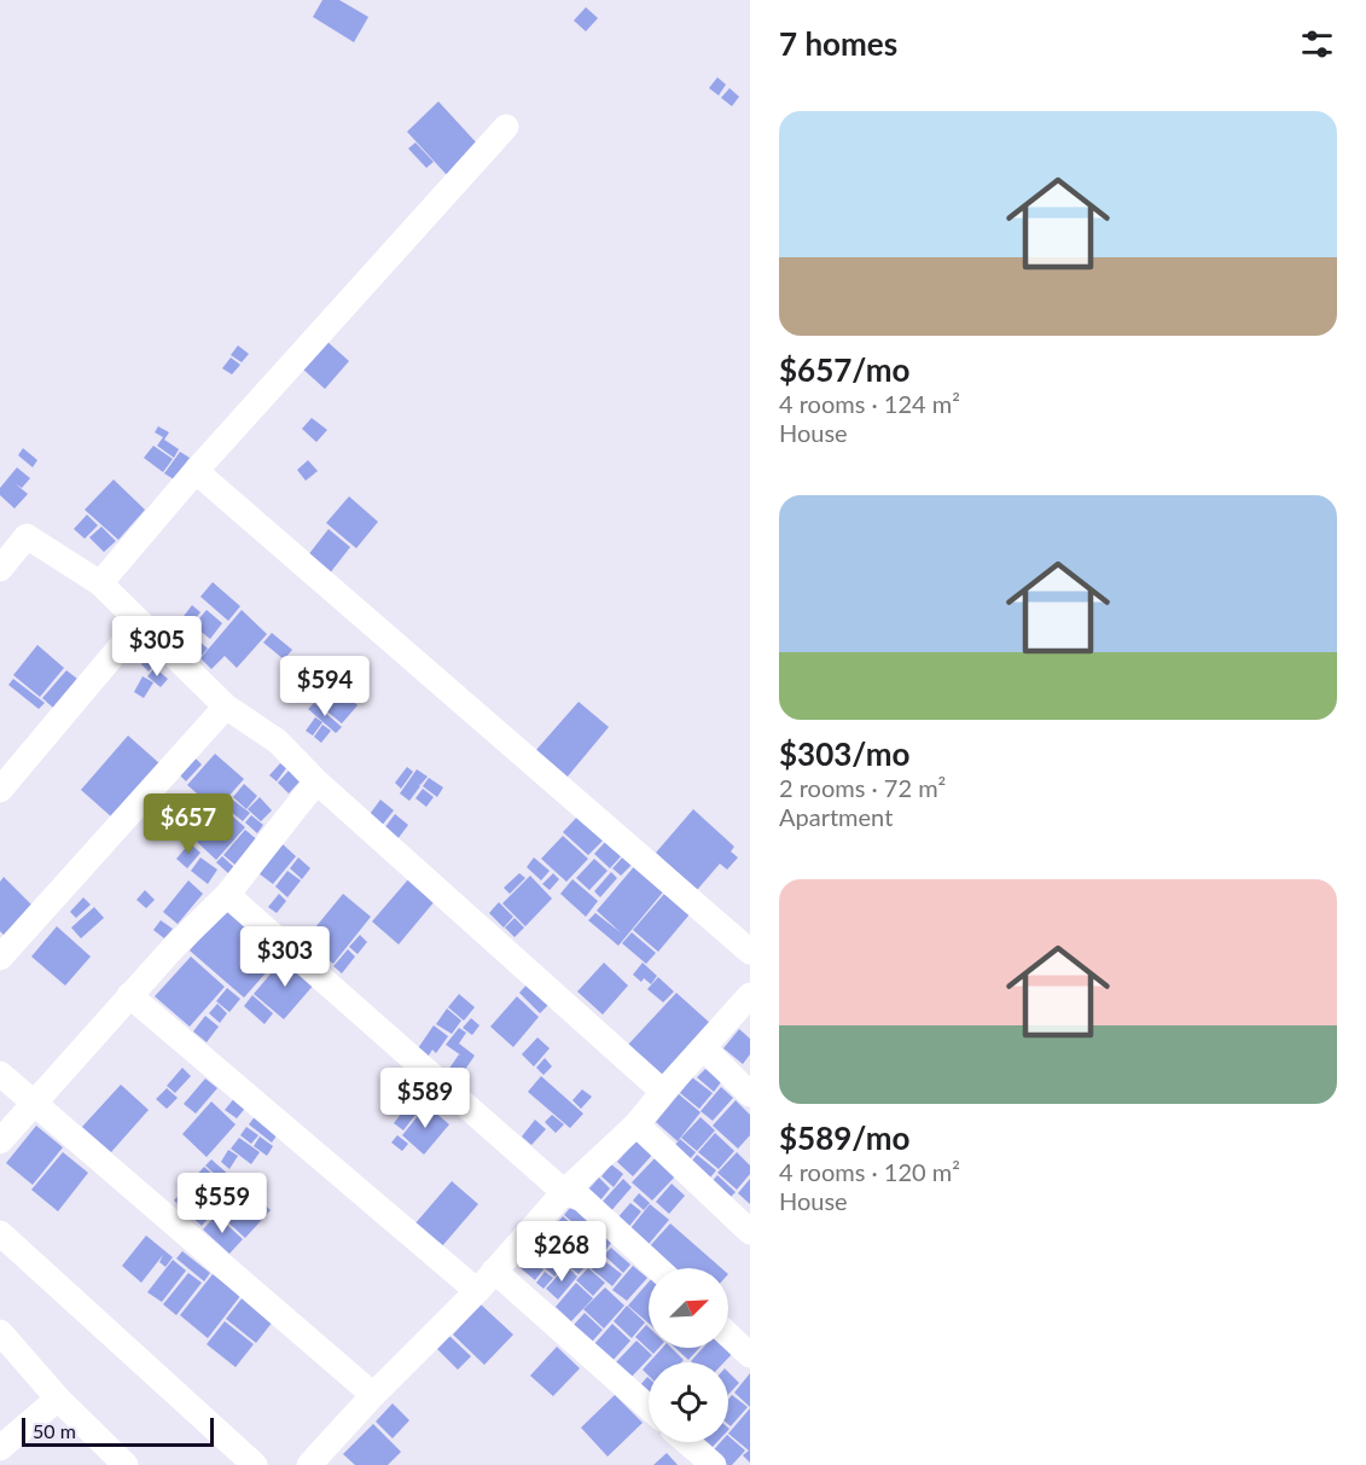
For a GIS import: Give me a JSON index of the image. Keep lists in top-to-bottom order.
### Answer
{
  "scale_bar": "50 m",
  "north": "top right",
  "page": {
    "heading": "7 homes",
    "list": [
      {
        "name": "$657/mo",
        "note": "4 rooms · 124 m² · House"
      },
      {
        "name": "$303/mo",
        "note": "2 rooms · 72 m² · Apartment"
      },
      {
        "name": "$589/mo",
        "note": "4 rooms · 120 m² · House"
      }
    ],
    "price": [
      "$305",
      "$594",
      "$657",
      "$303",
      "$589",
      "$559",
      "$268"
    ],
    "scale": "50 m"
  }
}
